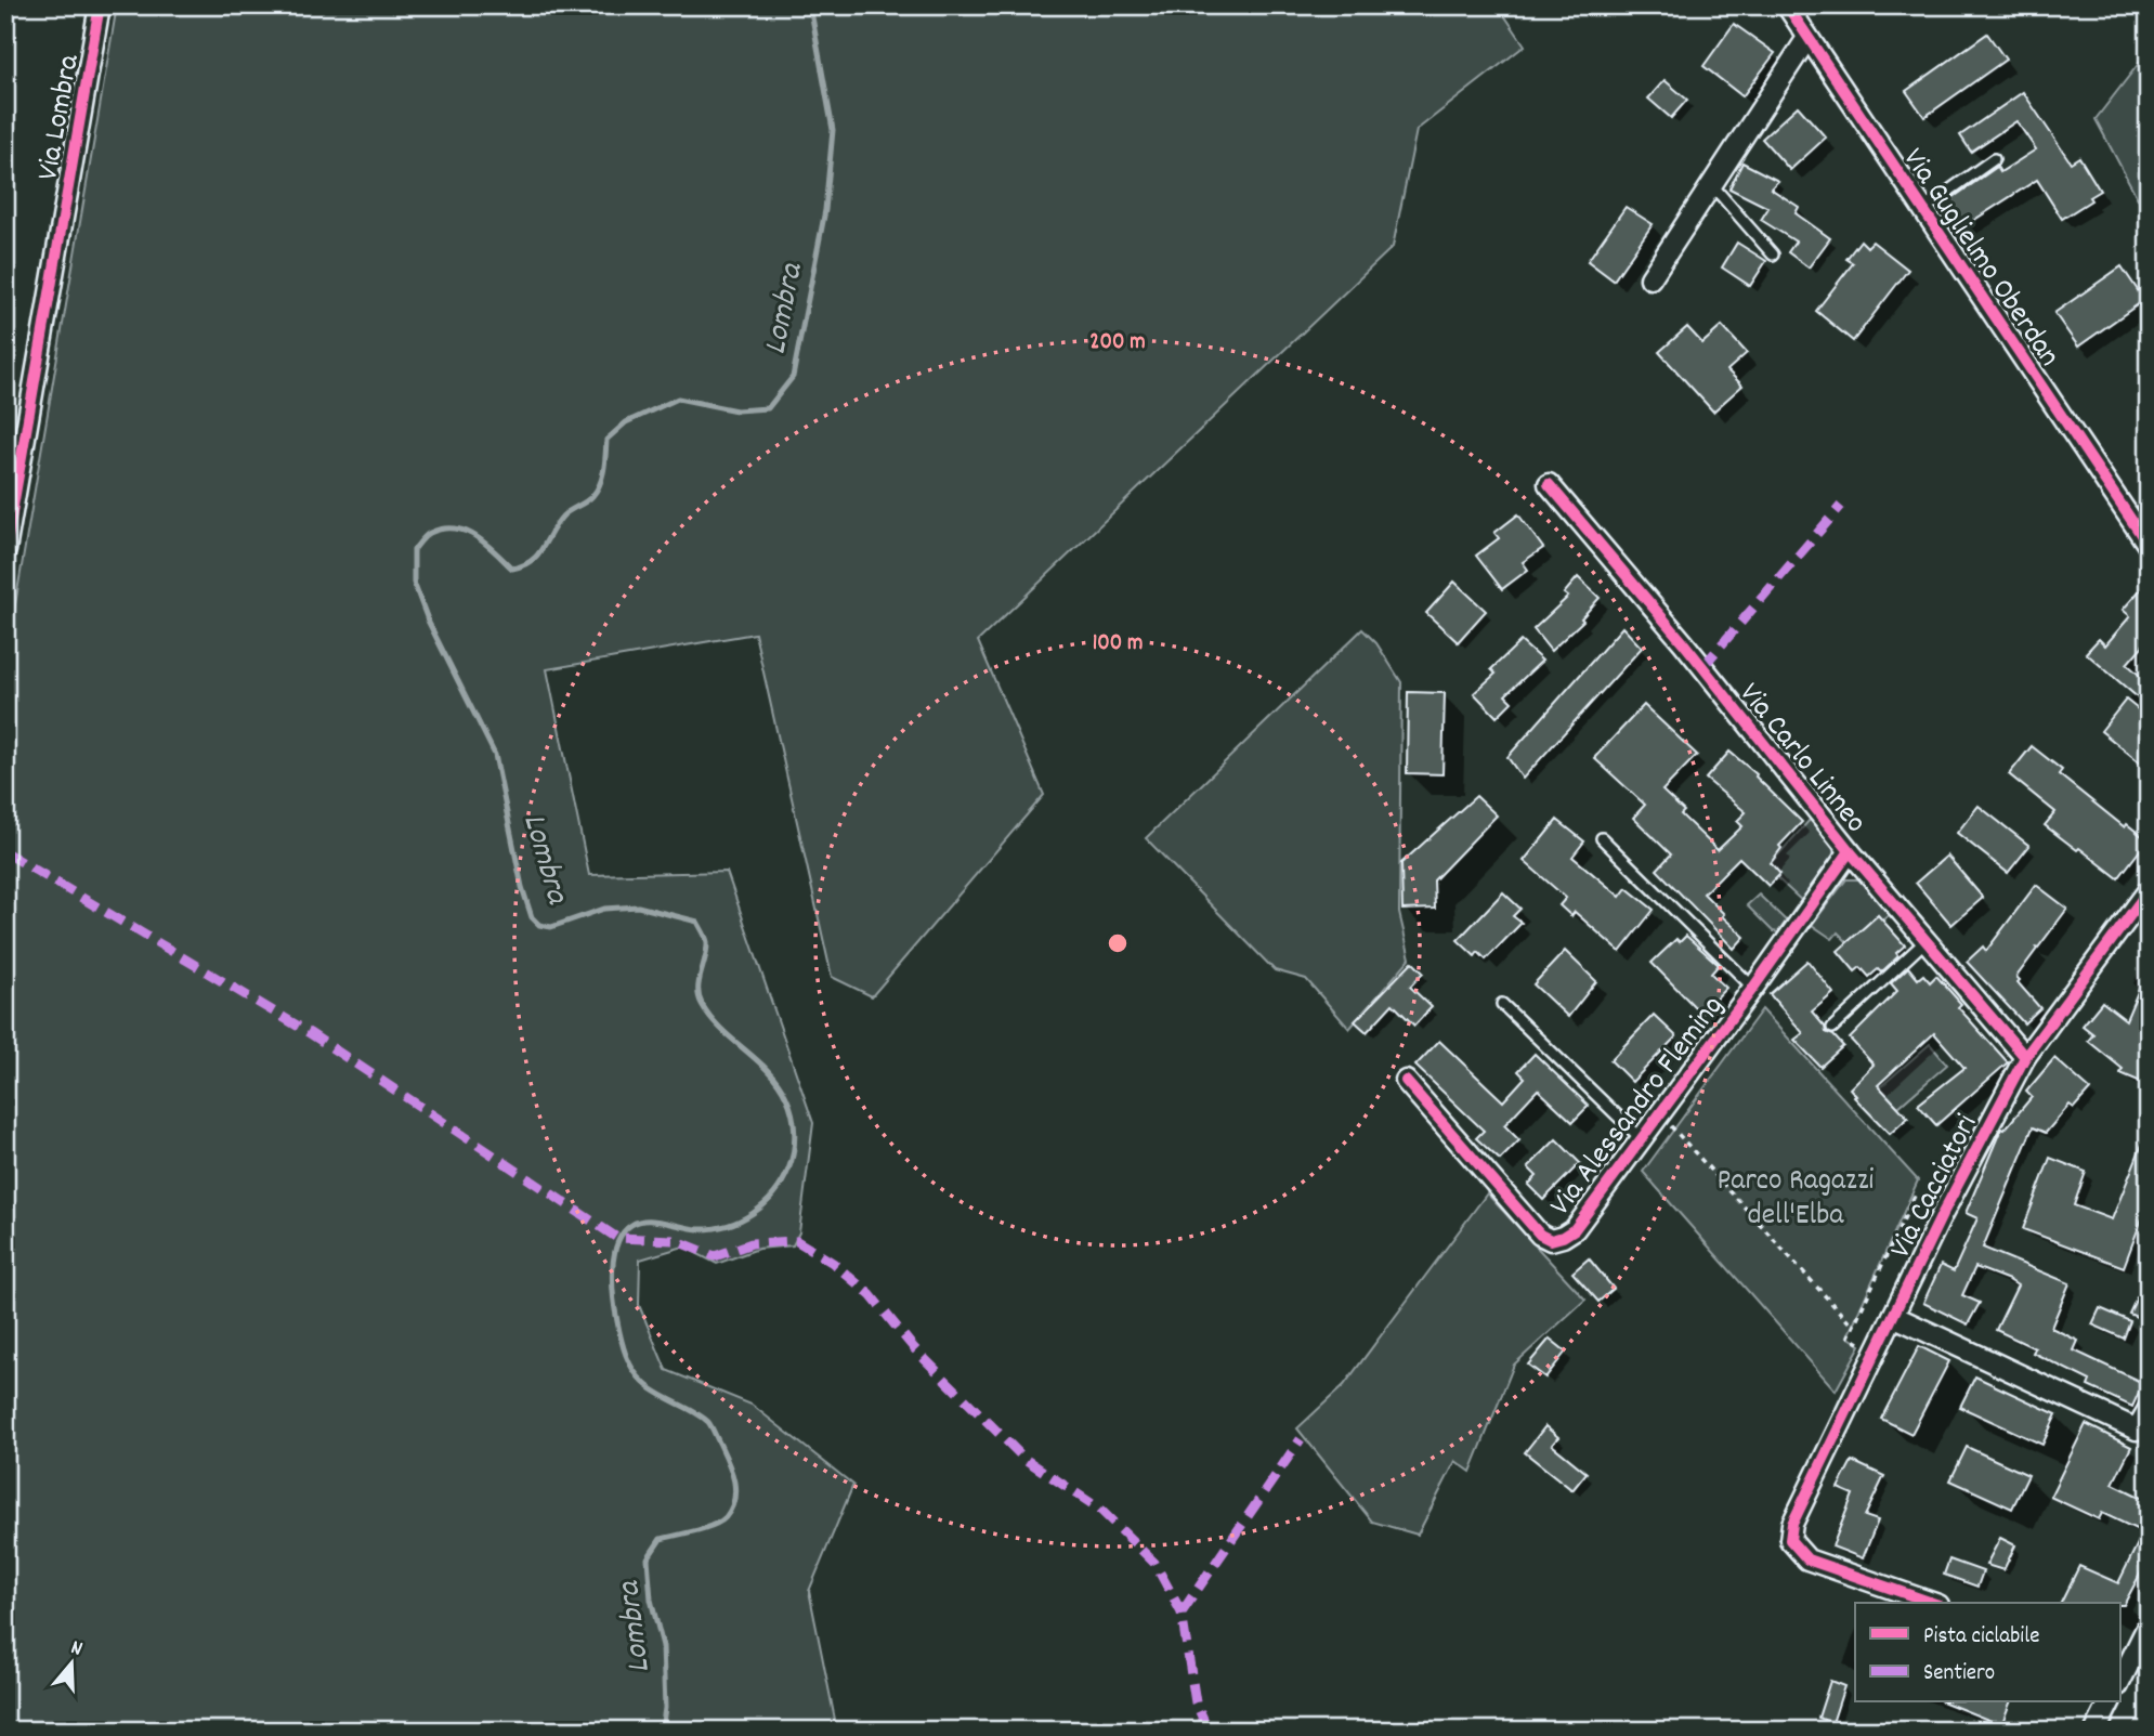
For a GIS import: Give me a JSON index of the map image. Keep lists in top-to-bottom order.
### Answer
{
  "streets": {
    "street": [
      "Via Lombra",
      "Via Guglielmo Oberdan",
      "Via Carlo Linneo",
      "Via Alessandro Fleming",
      "Via Cacciatori"
    ]
  },
  "crossings": [
    ["Via Carlo Linneo", "Via Alessandro Fleming"],
    ["Via Carlo Linneo", "Via Cacciatori"]
  ],
  "water": ["Lombra"],
  "parks": ["Parco Ragazzi dell'Elba"],
  "legend": ["Pista ciclabile", "Sentiero"],
  "north": "top",
  "rings": ["200 m", "100 m"]
}
